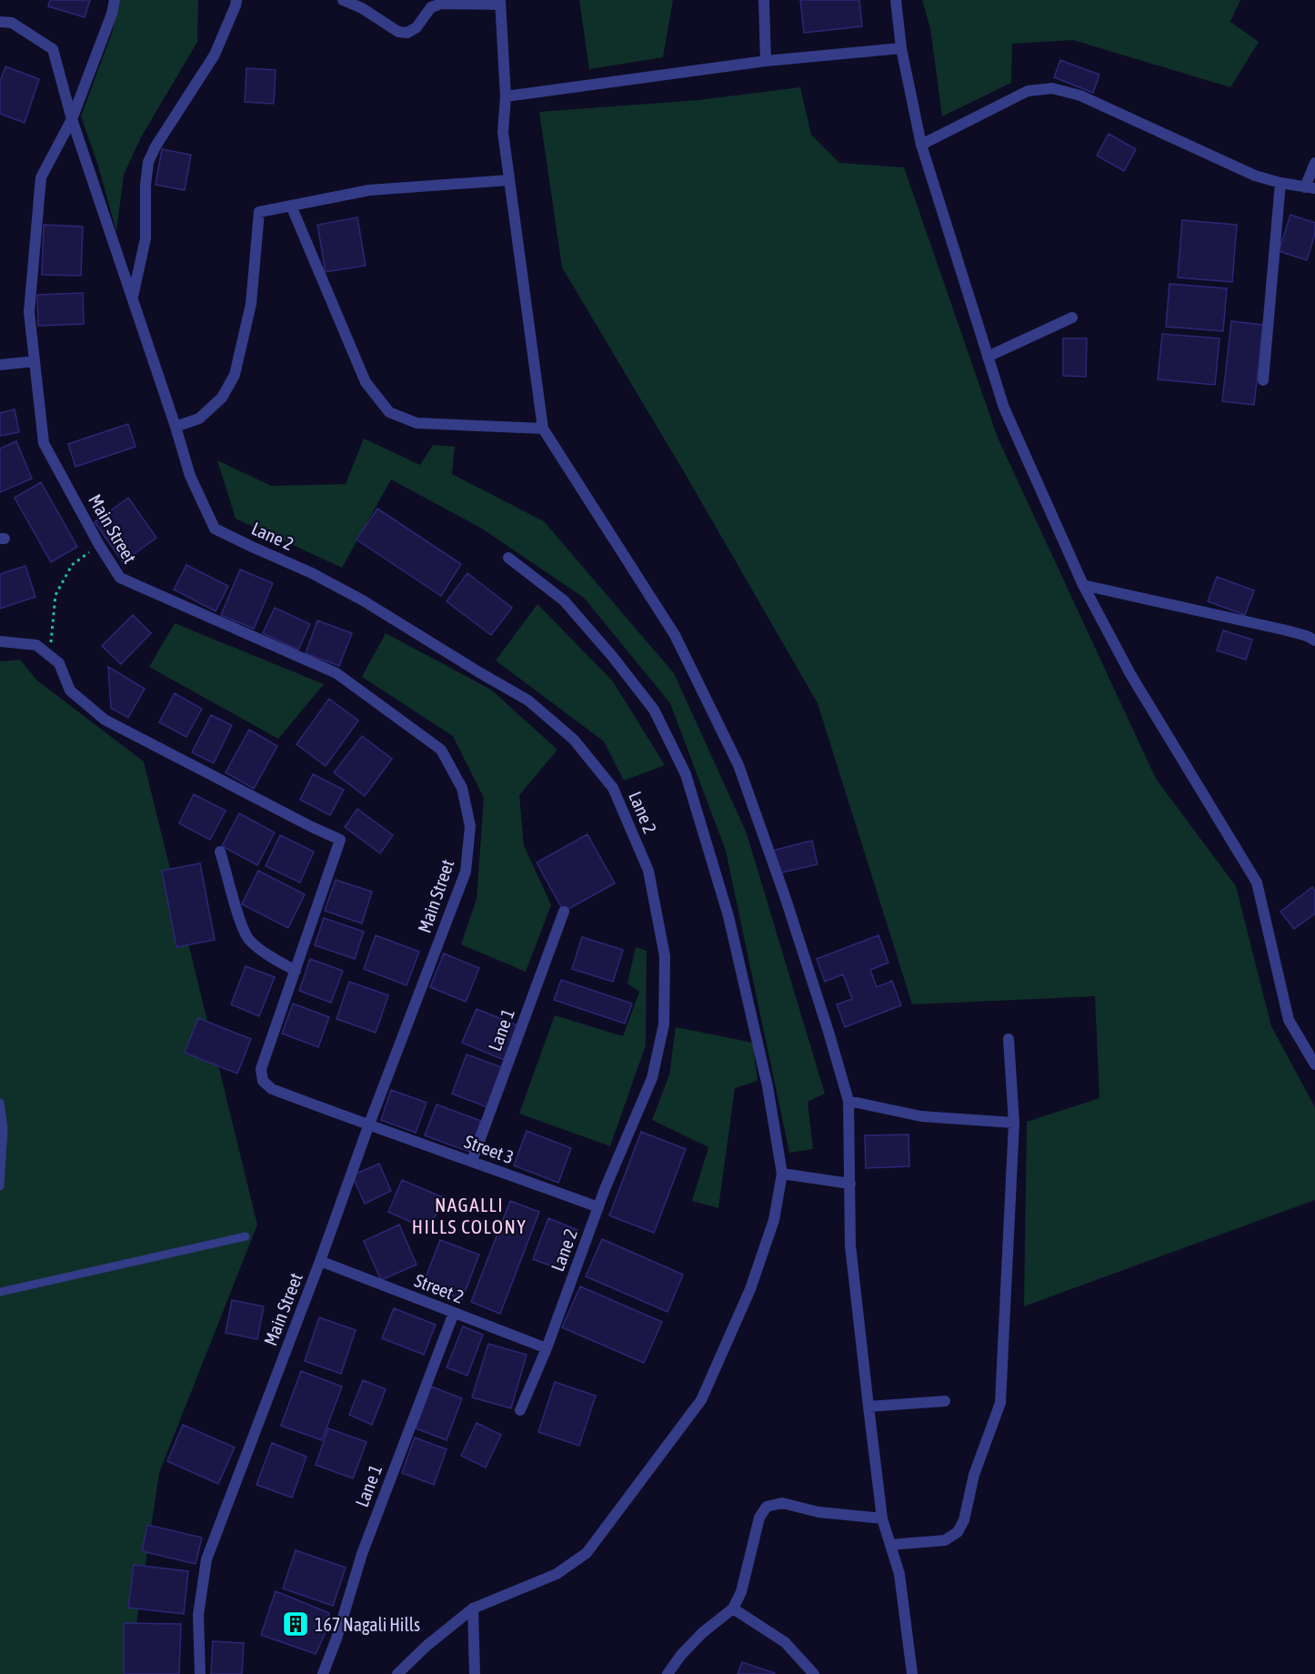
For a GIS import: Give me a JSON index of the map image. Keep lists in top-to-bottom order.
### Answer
{
  "streets": {
    "street": [
      "Main Street",
      "Lane 2",
      "Lane 1",
      "Street 3",
      "Street 2"
    ]
  },
  "crossings": [
    ["Main Street", "Lane 2"],
    ["Main Street", "Street 3"],
    ["Main Street", "Street 2"],
    ["Lane 2", "Street 3"],
    ["Lane 2", "Street 2"],
    ["Lane 1", "Street 3"],
    ["Lane 1", "Street 2"]
  ],
  "districts": ["NAGALLI HILLS COLONY"],
  "places": {
    "building": ["167 Nagali Hills"]
  }
}
